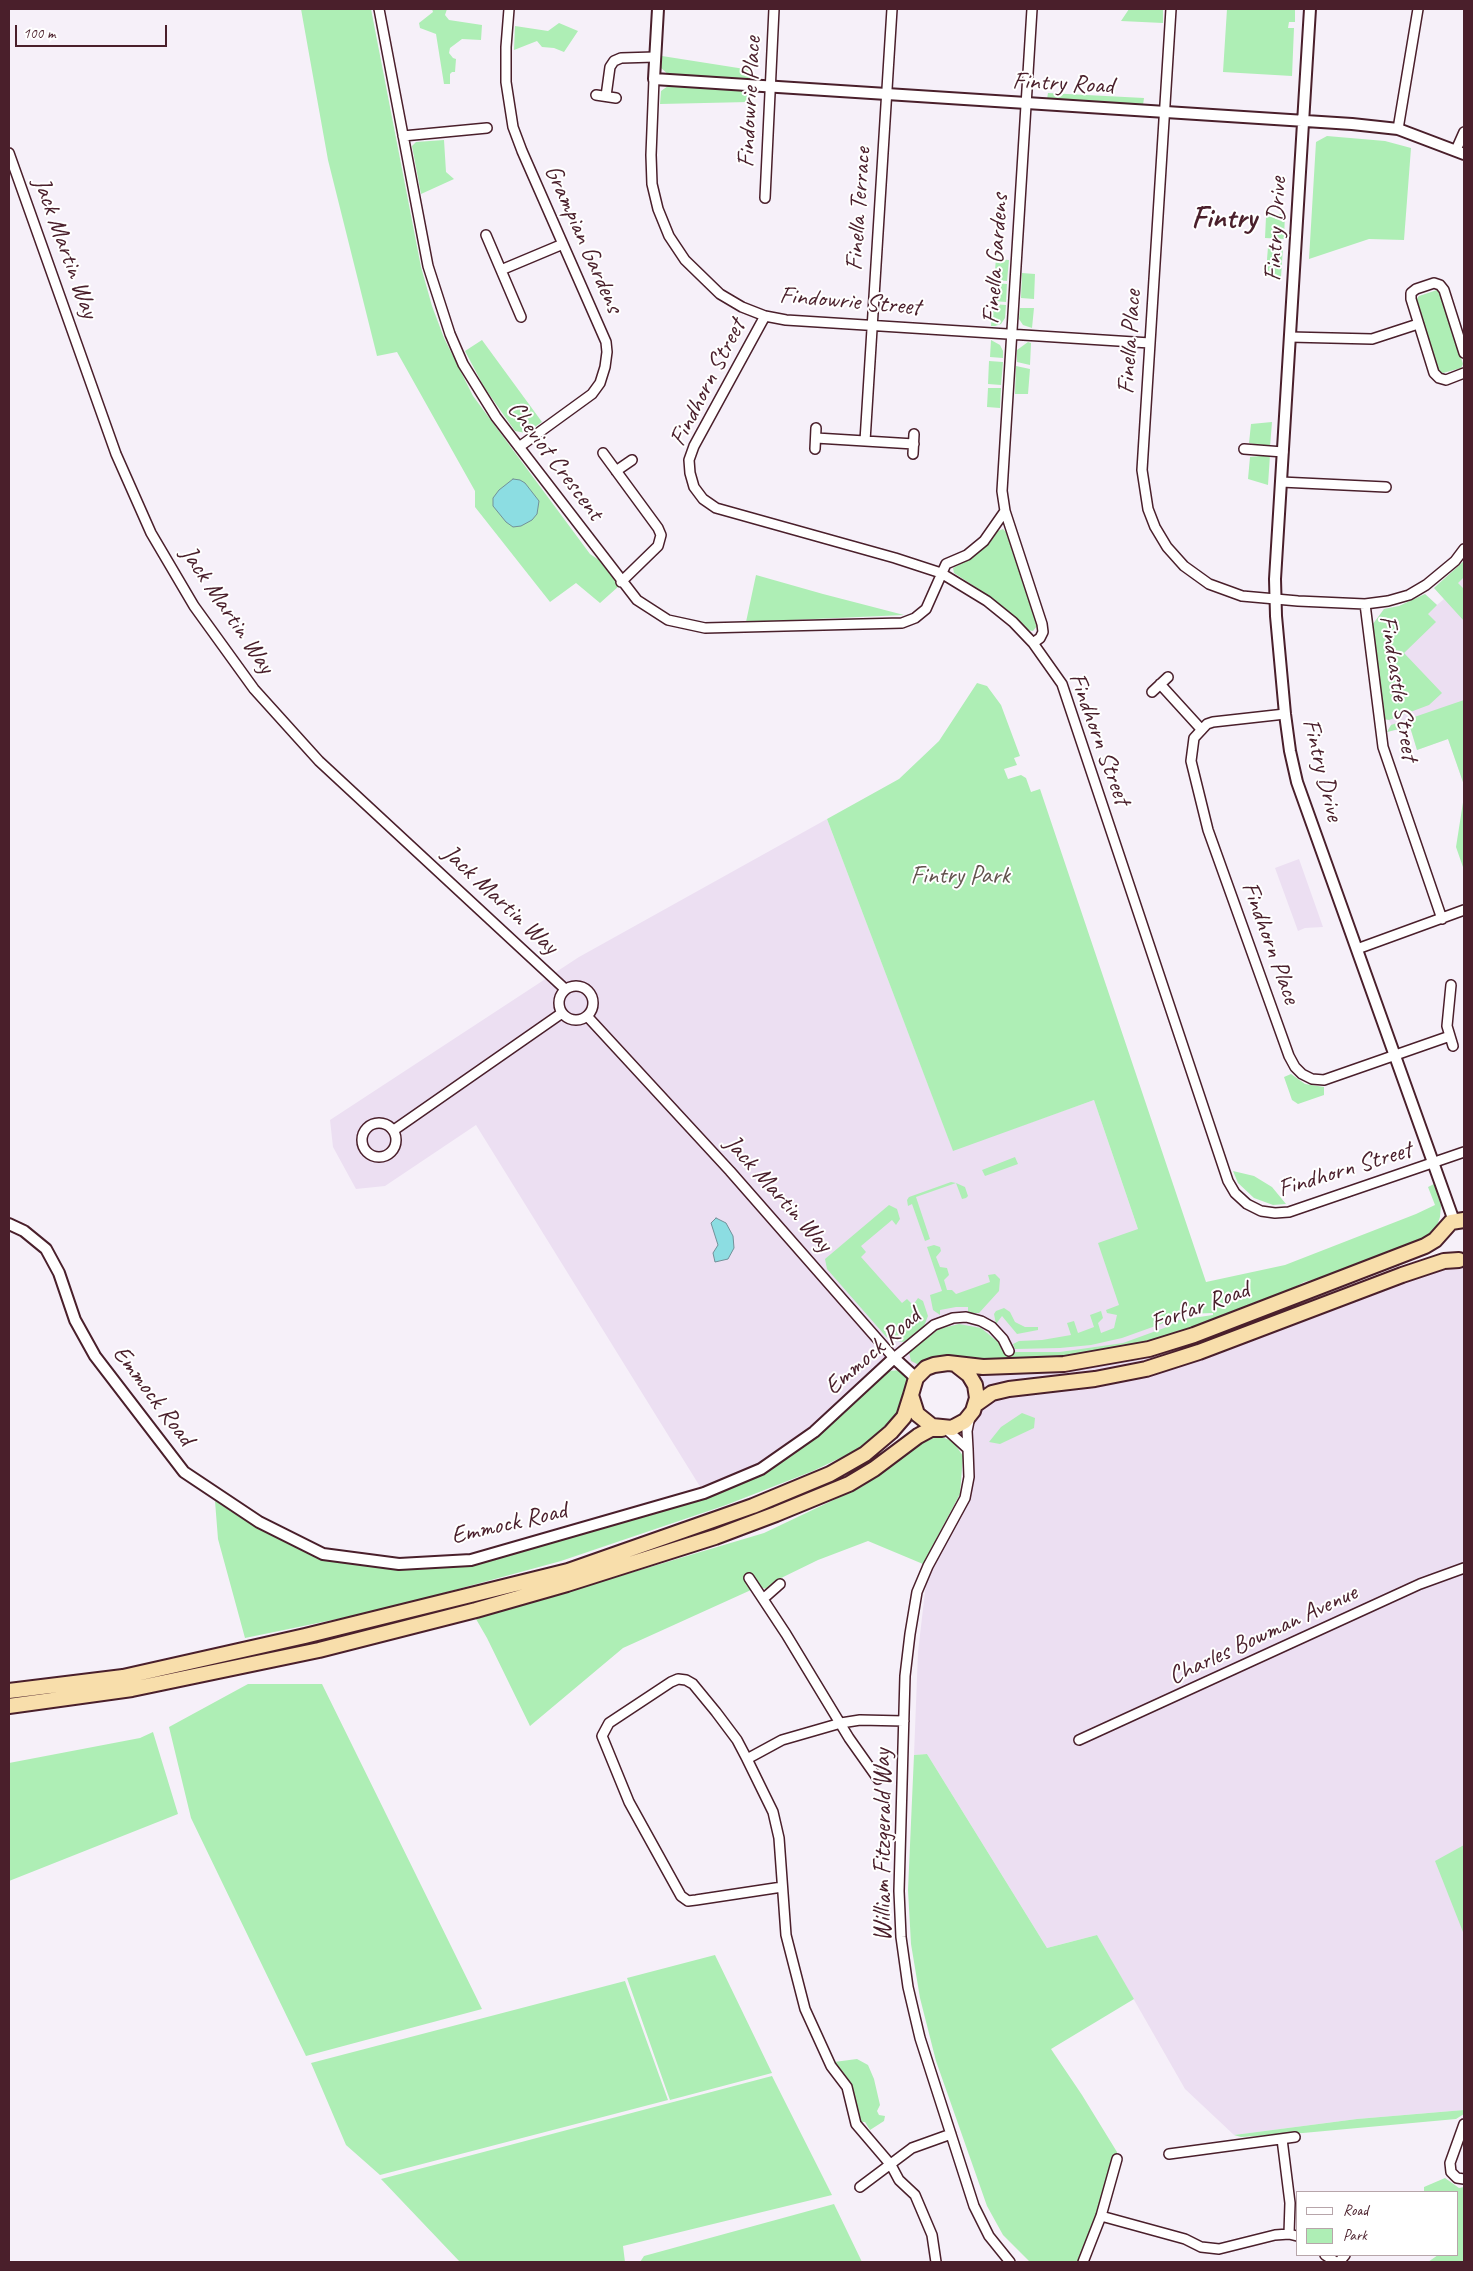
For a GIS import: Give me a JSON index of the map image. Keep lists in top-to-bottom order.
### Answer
{
  "streets": {
    "highway": ["Forfar Road"],
    "street": [
      "Fintry Road",
      "Findowrie Place",
      "Finella Terrace",
      "Fintry Drive",
      "Grampian Gardens",
      "Jack Martin Way",
      "Finella Gardens",
      "Findowrie Street",
      "Finella Place",
      "Findhorn Street",
      "Cheviot Crescent",
      "Findcastle Street",
      "Findhorn Place",
      "Emmock Road",
      "Charles Bowman Avenue",
      "William Fitzgerald Way"
    ]
  },
  "crossings": [
    ["Fintry Road", "Findowrie Place"],
    ["Fintry Road", "Finella Terrace"],
    ["Fintry Road", "Fintry Drive"],
    ["Fintry Road", "Finella Gardens"],
    ["Fintry Road", "Findowrie Street"],
    ["Fintry Road", "Finella Place"],
    ["Finella Terrace", "Findowrie Street"],
    ["Fintry Drive", "Finella Place"],
    ["Fintry Drive", "Findhorn Street"],
    ["Fintry Drive", "Findhorn Place"],
    ["Fintry Drive", "Forfar Road"],
    ["Grampian Gardens", "Cheviot Crescent"],
    ["Jack Martin Way", "Forfar Road"],
    ["Jack Martin Way", "Emmock Road"],
    ["Jack Martin Way", "William Fitzgerald Way"],
    ["Finella Gardens", "Findowrie Street"],
    ["Finella Gardens", "Findhorn Street"],
    ["Findowrie Street", "Finella Place"],
    ["Findowrie Street", "Findhorn Street"],
    ["Finella Place", "Findcastle Street"],
    ["Findhorn Street", "Cheviot Crescent"],
    ["Forfar Road", "William Fitzgerald Way"]
  ],
  "districts": ["Fintry"],
  "parks": ["Fintry Park"],
  "legend": ["Road", "Park"],
  "scale_bar": "100 m"
}
